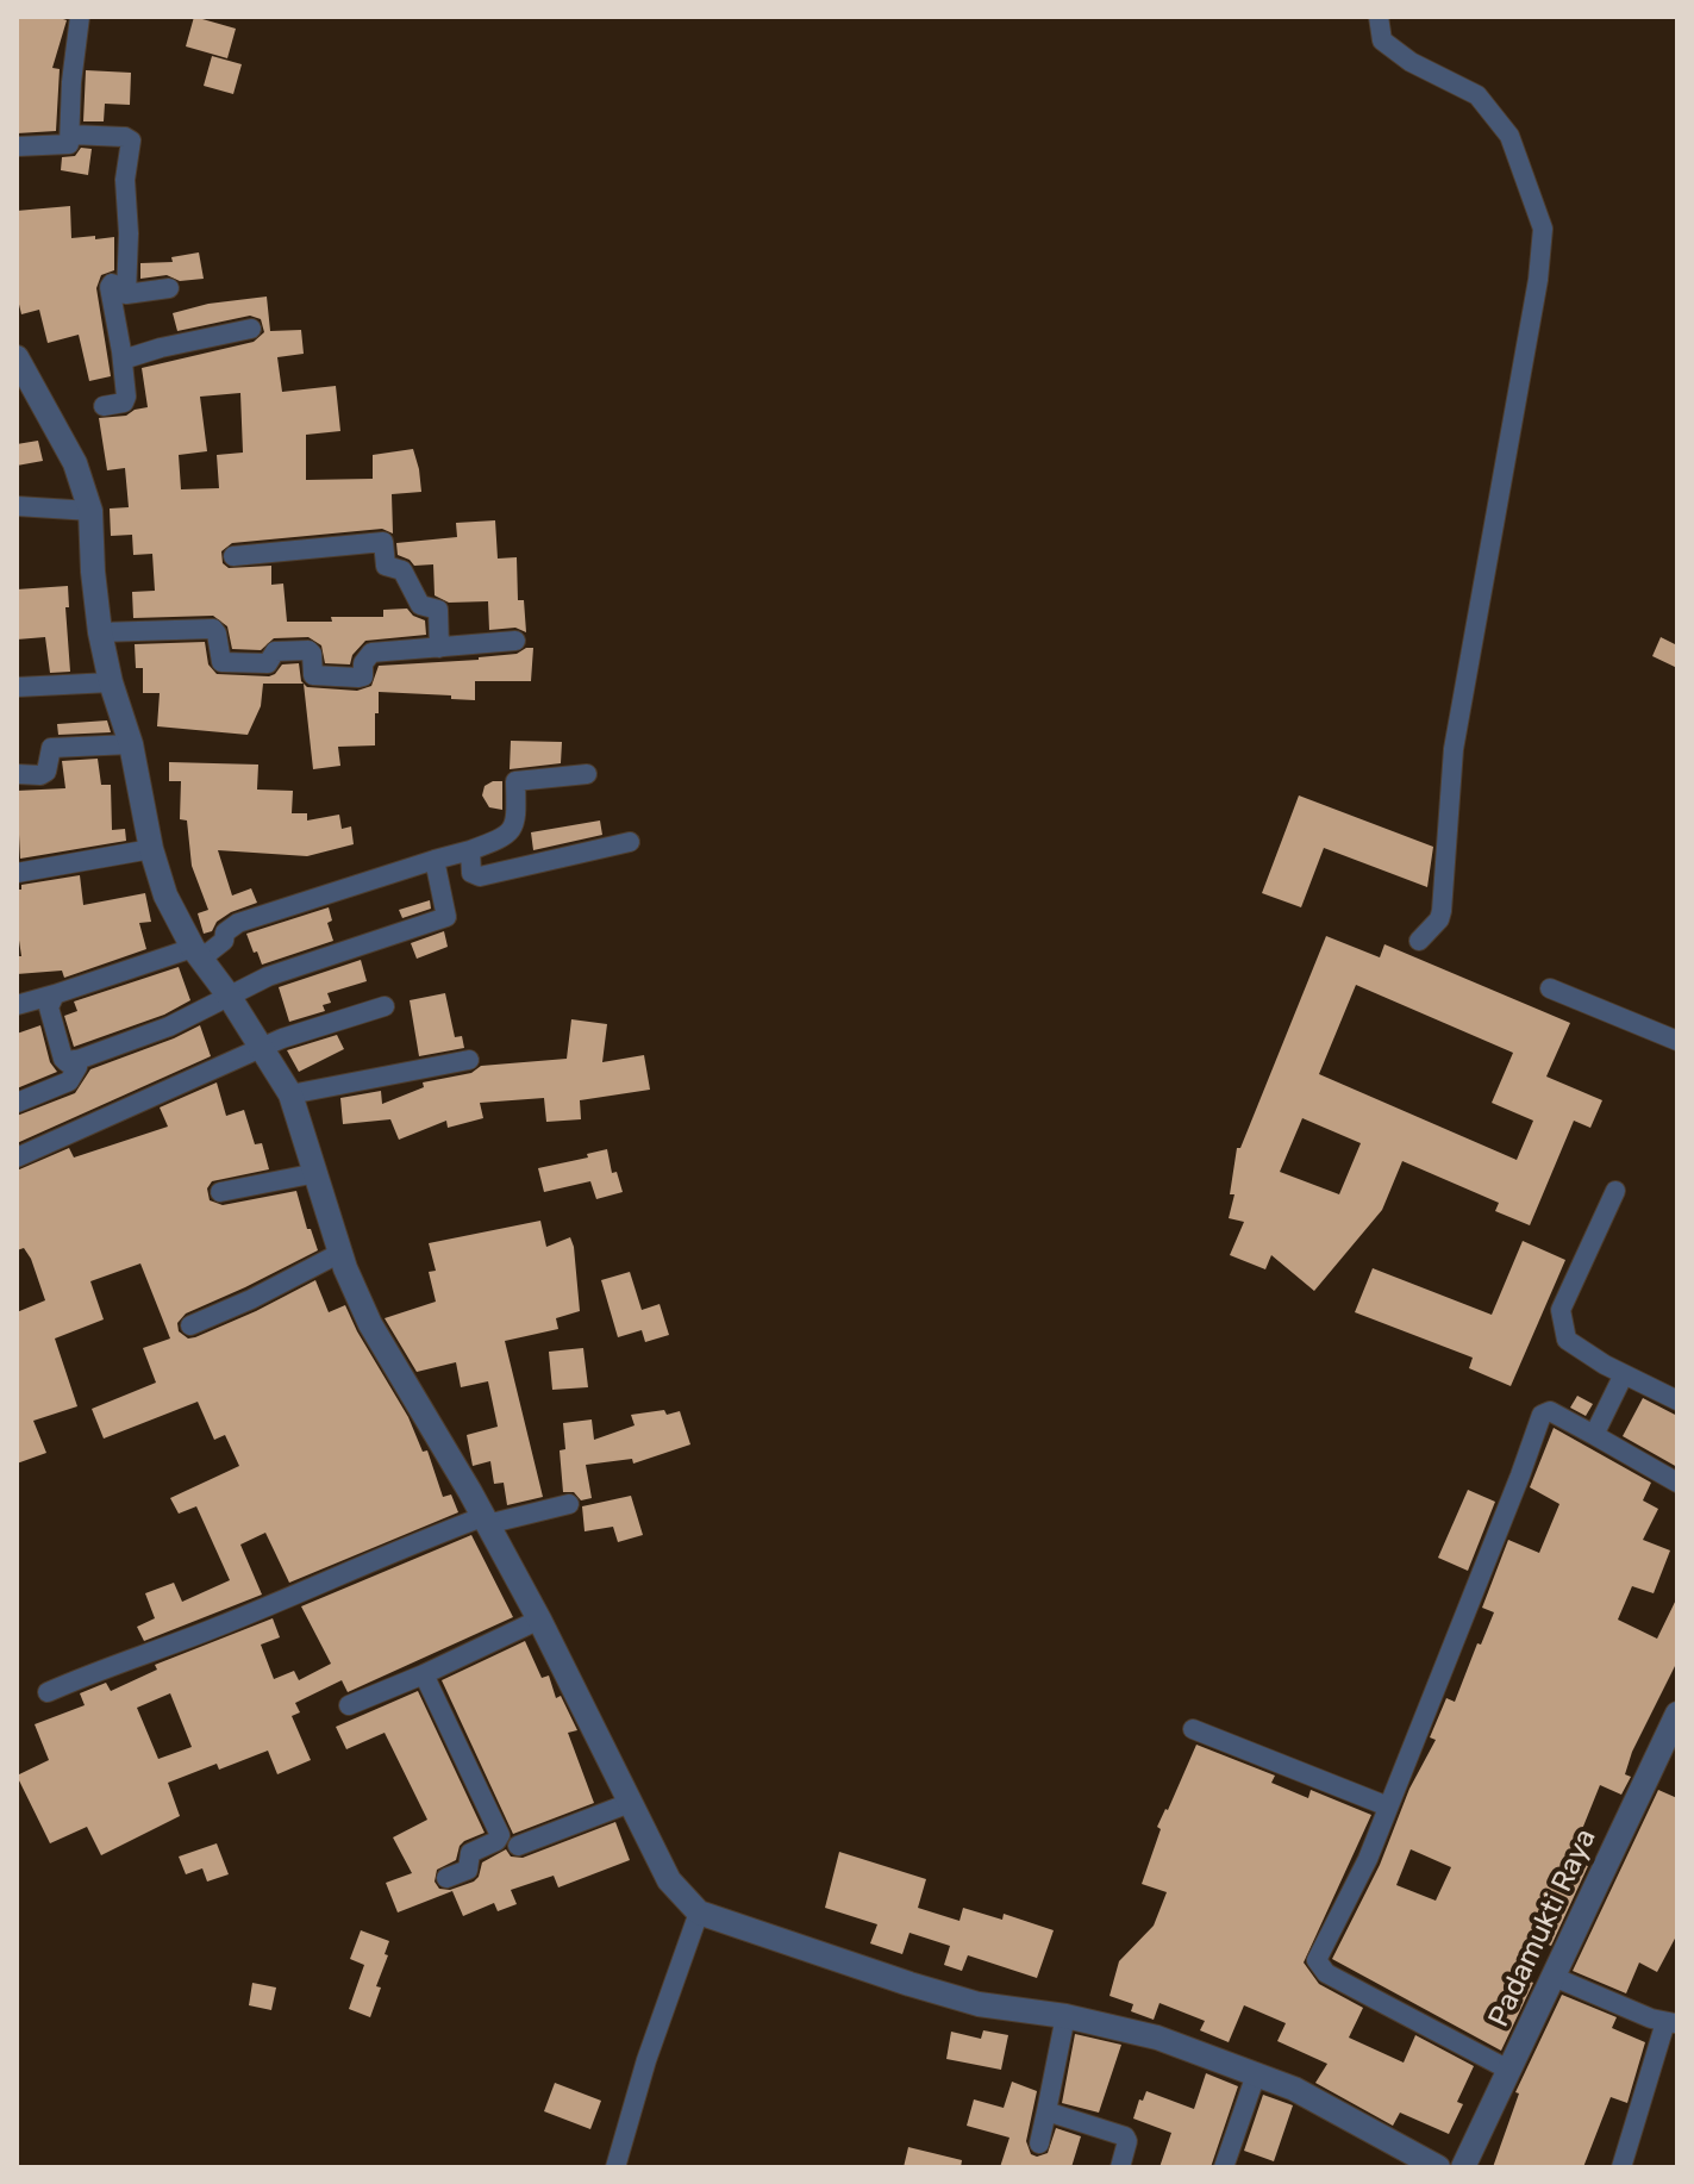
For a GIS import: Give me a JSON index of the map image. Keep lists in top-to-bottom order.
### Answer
{
  "streets": {
    "street": ["Padamukti Raya"]
  }
}
